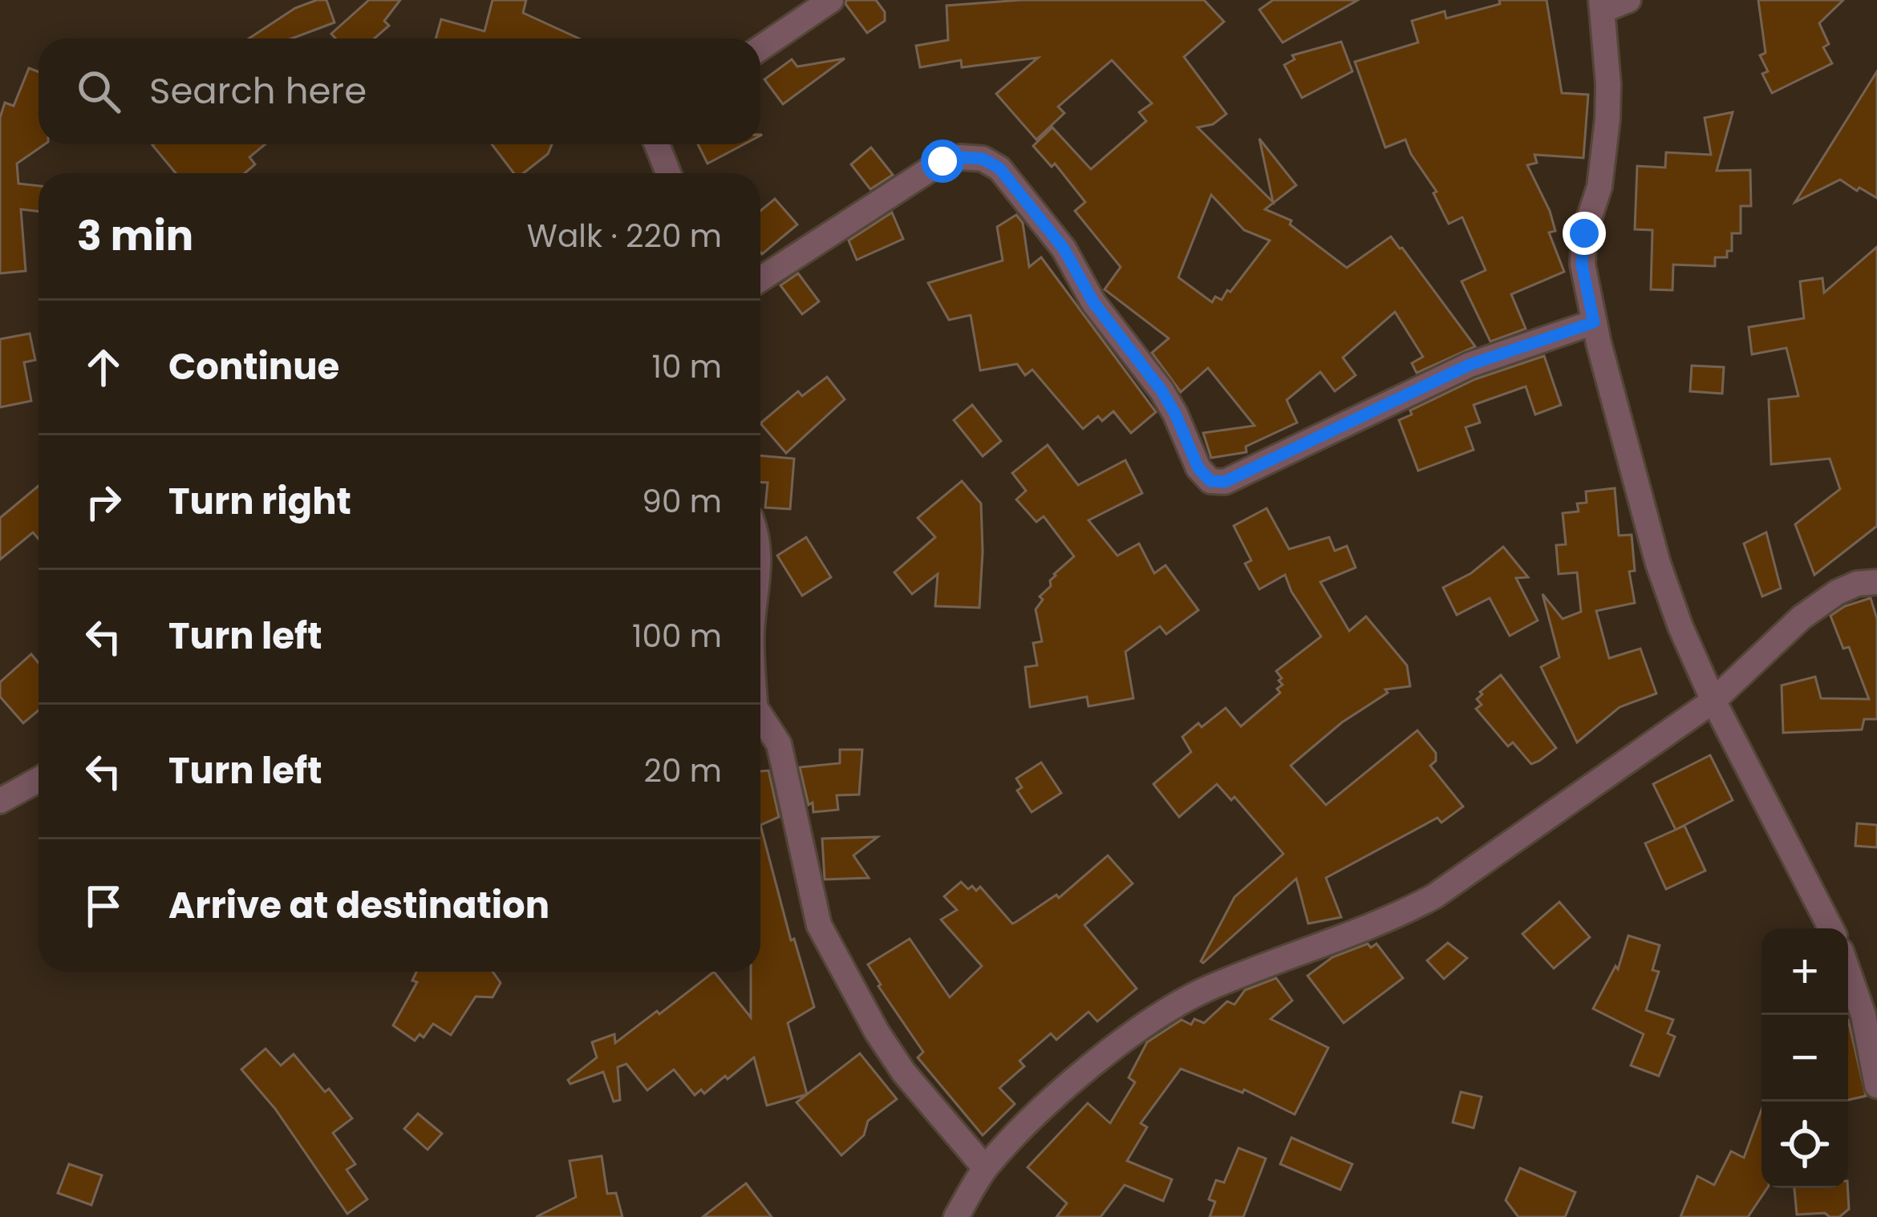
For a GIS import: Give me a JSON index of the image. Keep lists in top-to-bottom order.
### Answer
{
  "page": {
    "search": "Search here",
    "heading": ["3 min", "Walk · 220 m"],
    "list": [
      ["Continue", "10 m"],
      ["Turn right", "90 m"],
      ["Turn left", "100 m"],
      ["Turn left", "20 m"],
      "Arrive at destination"
    ],
    "map_buttons": ["+", "−"]
  }
}
